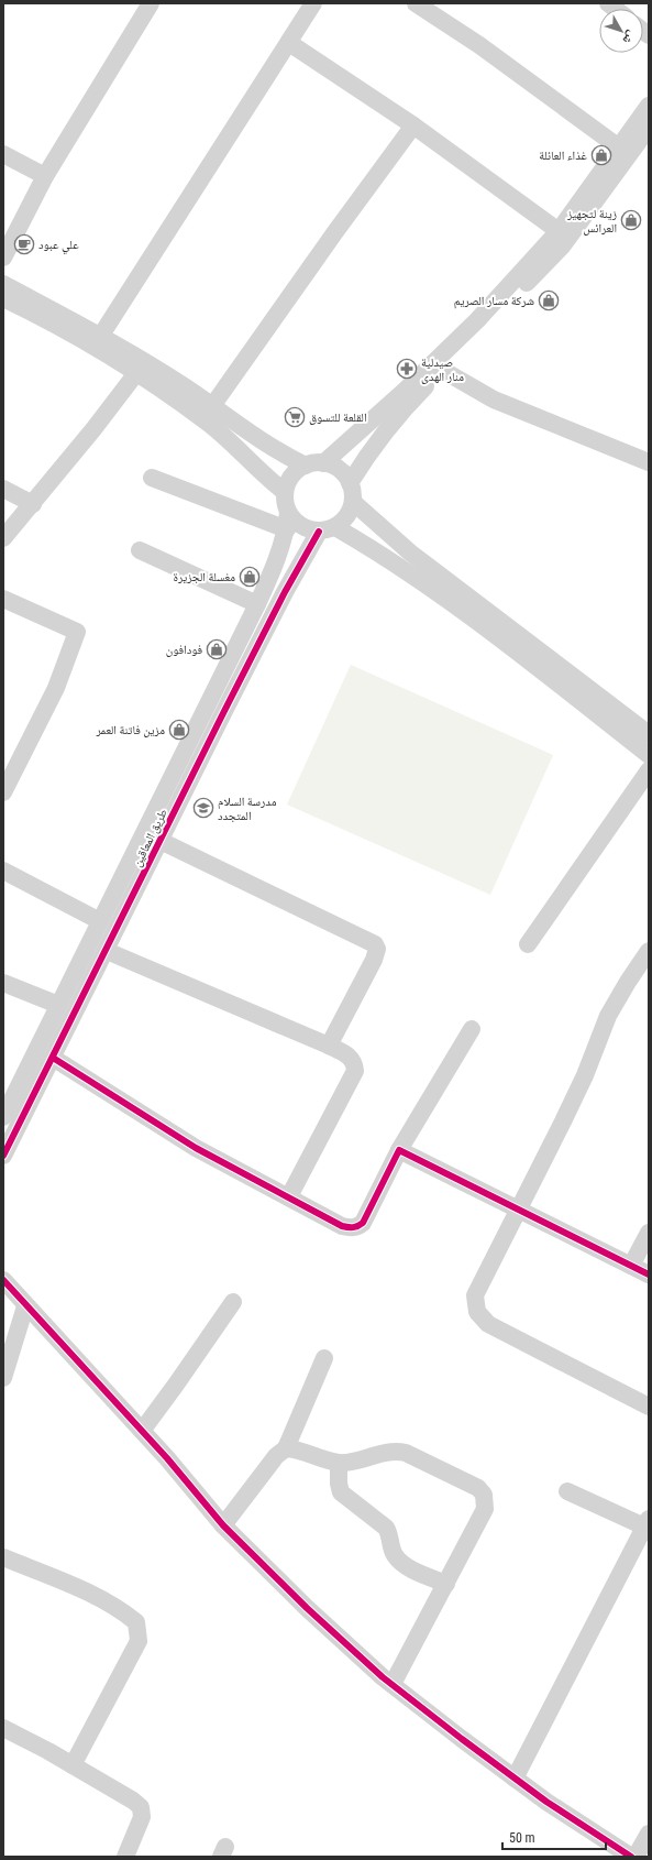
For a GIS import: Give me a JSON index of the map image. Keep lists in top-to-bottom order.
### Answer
{
  "streets": {
    "street": ["طريق المعاقين"]
  },
  "places": {
    "shop": [
      "غذاء العائلة",
      "زينة لتجهيز العرائس",
      "شركة مسار الصريم",
      "مغسلة الجزيرة",
      "فودافون",
      "مزين فاتنة العمر"
    ],
    "cafe": ["علي عبود"],
    "pharmacy": ["صيدلية منار الهدى"],
    "supermarket": ["القلعة للتسوق"],
    "school or university": ["مدرسة السلام المتجدد"]
  },
  "scale_bar": "50 m",
  "north": "bottom right"
}
